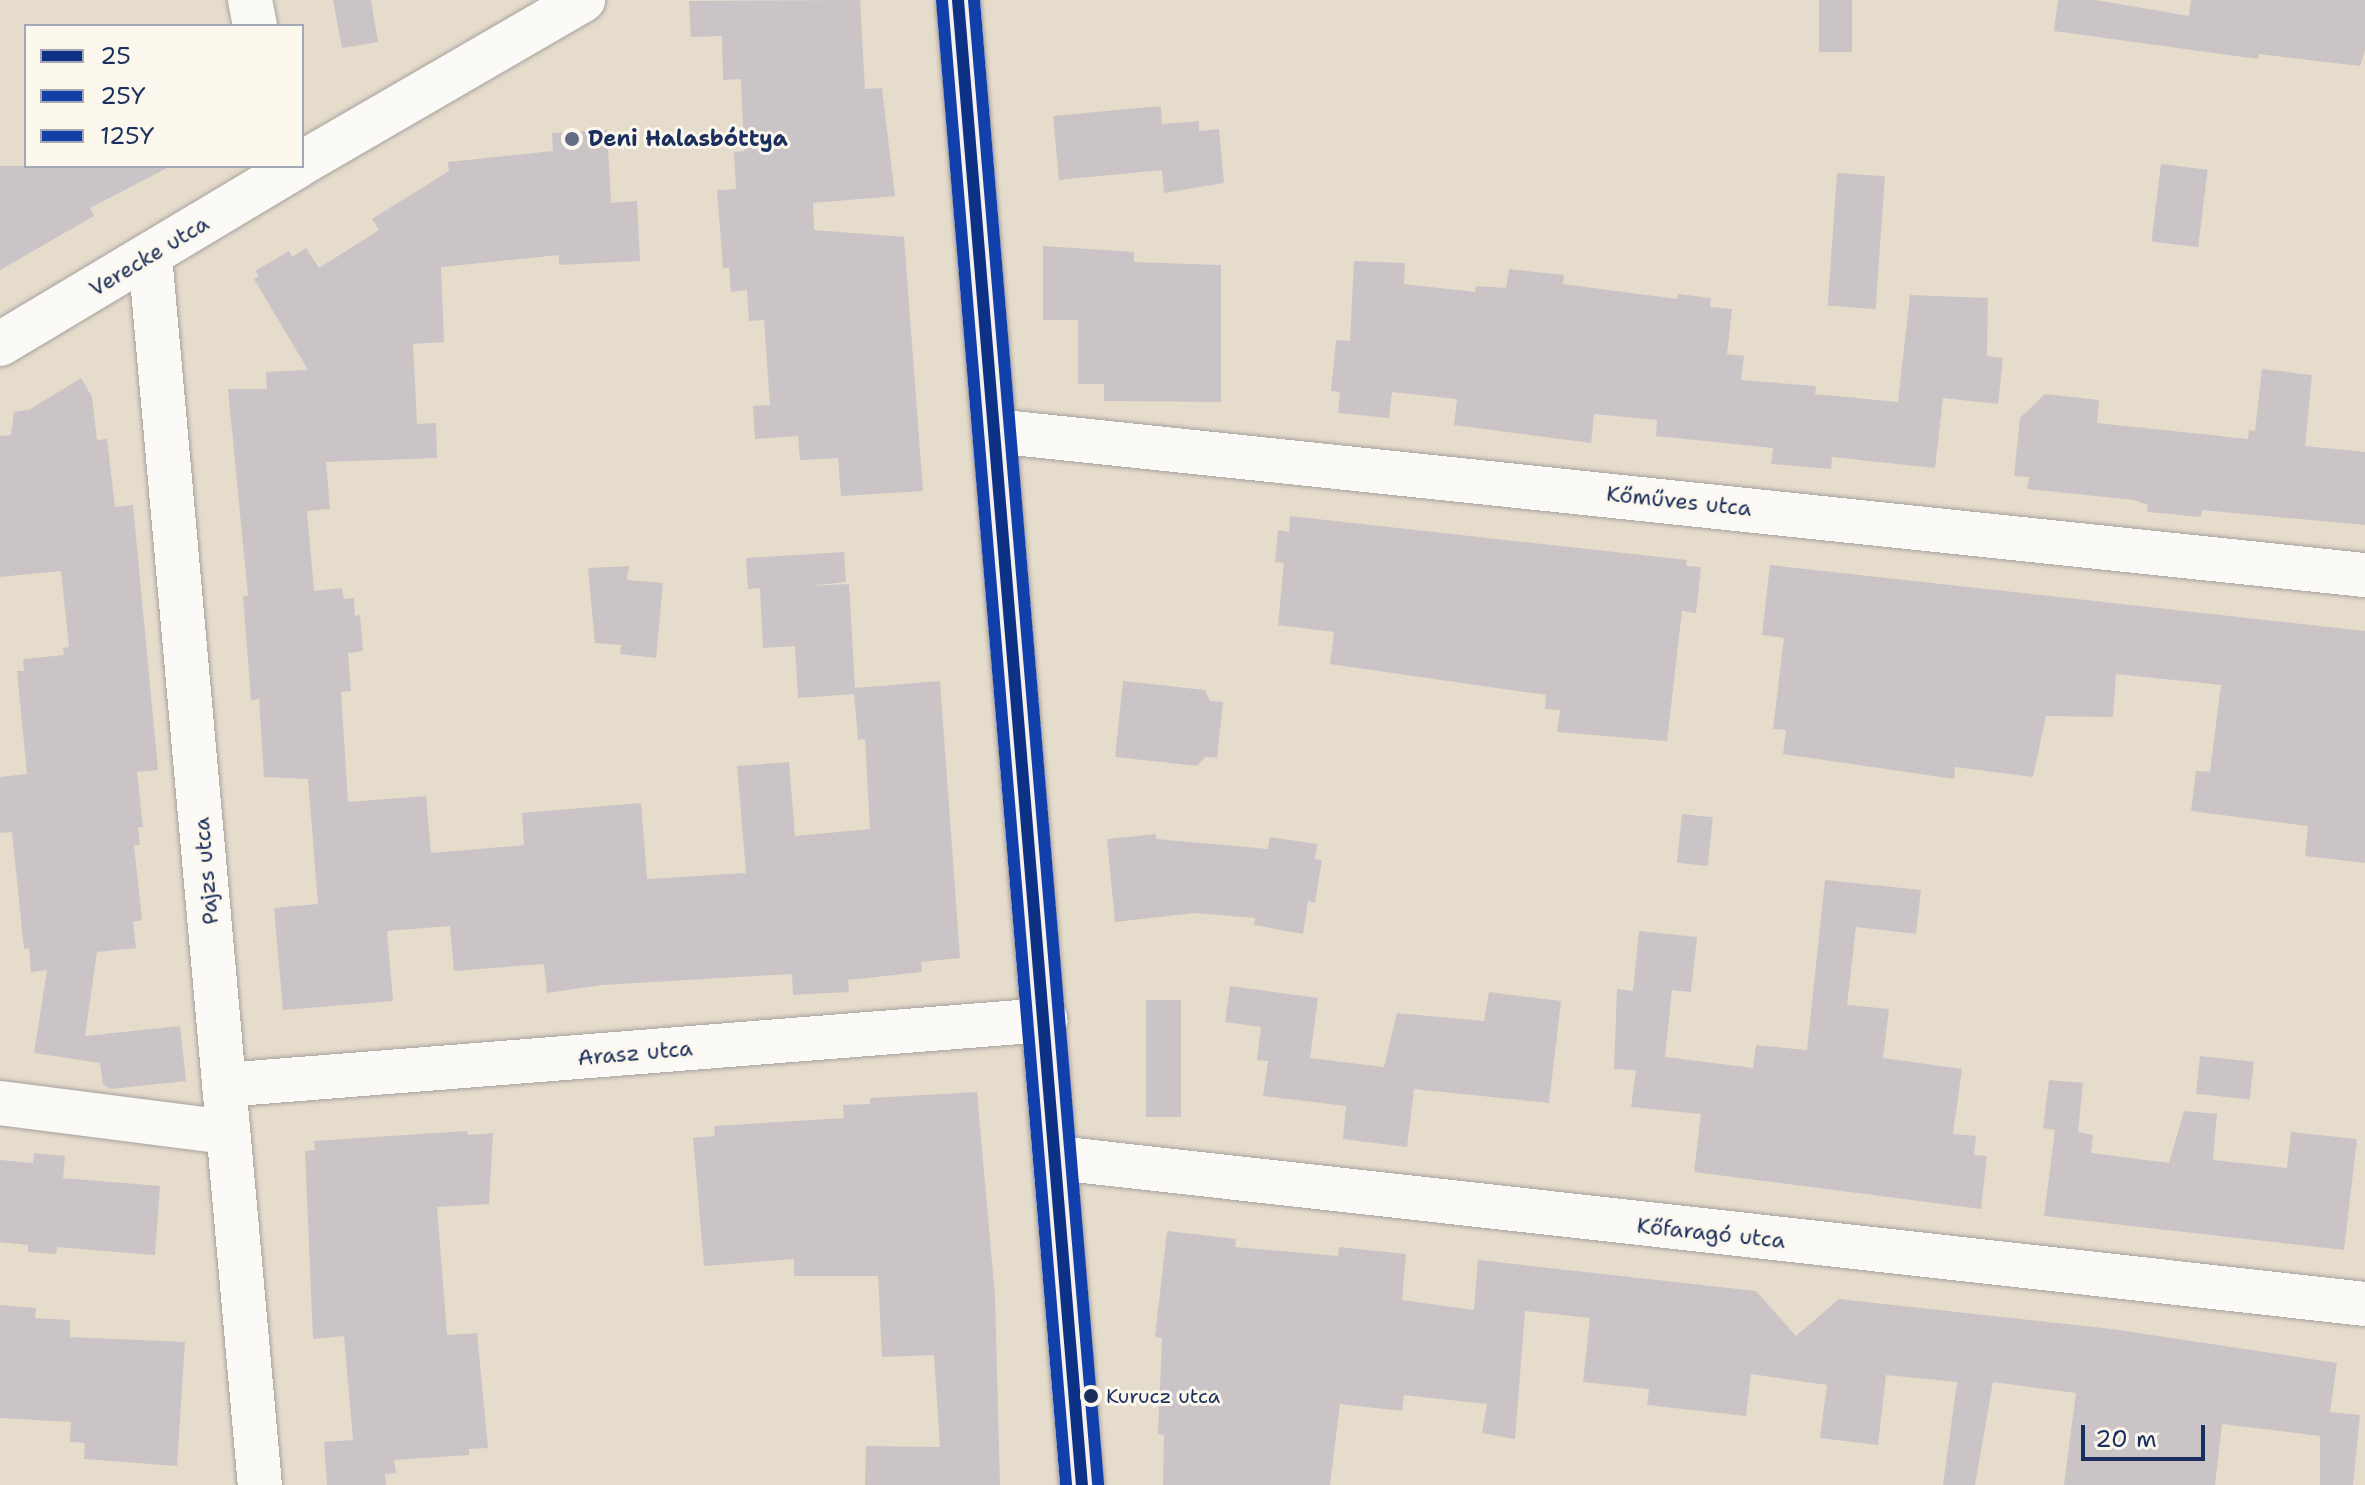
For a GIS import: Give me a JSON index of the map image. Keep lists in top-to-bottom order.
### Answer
{
  "streets": {
    "street": [
      "Verecke utca",
      "Kőműves utca",
      "Pajzs utca",
      "Arasz utca",
      "Kőfaragó utca"
    ]
  },
  "crossings": [
    ["Verecke utca", "Pajzs utca"],
    ["Pajzs utca", "Arasz utca"]
  ],
  "places": ["Deni Halasbóttya", "Kurucz utca"],
  "lines": ["transit line 25", "transit line 125Y", "transit line 25Y"],
  "legend": ["25", "25Y", "125Y"],
  "scale_bar": "20 m"
}
